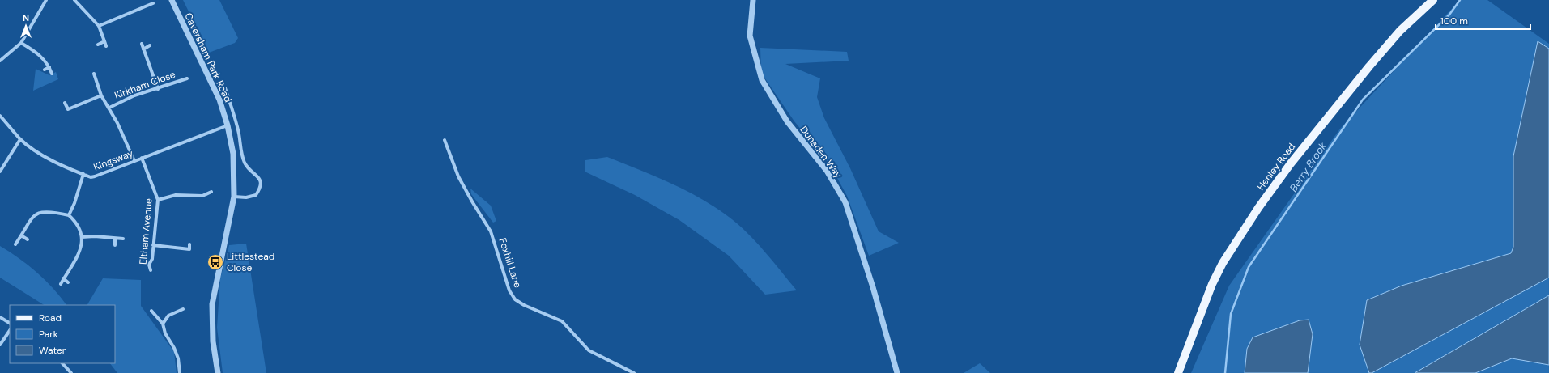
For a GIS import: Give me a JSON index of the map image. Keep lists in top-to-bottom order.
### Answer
{
  "streets": {
    "main road": ["Henley Road"],
    "street": [
      "Caversham Park Road",
      "Kirkham Close",
      "Dunsden Way",
      "Kingsway",
      "Eltham Avenue",
      "Foxhill Lane"
    ]
  },
  "crossings": [
    ["Caversham Park Road", "Kingsway"],
    ["Kingsway", "Eltham Avenue"]
  ],
  "water": ["Berry Brook"],
  "places": {
    "bus stop": ["Littlestead Close"]
  },
  "legend": ["Road", "Park", "Water"],
  "scale_bar": "100 m",
  "north": "top"
}
